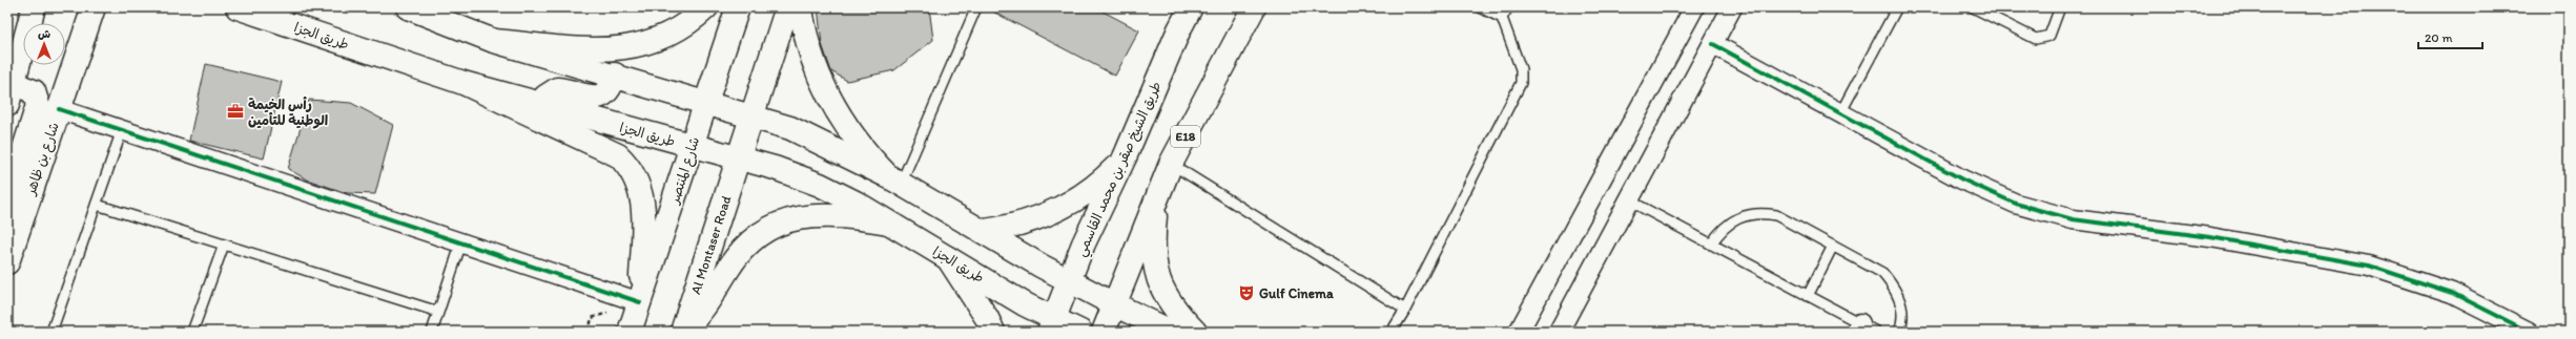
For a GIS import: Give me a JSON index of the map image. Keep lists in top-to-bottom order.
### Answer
{
  "streets": {
    "main road": [
      "طريق الجزا",
      "E18",
      "شارع بن ظاهر",
      "طريق الشيخ صقر بن محمد القاسمي",
      "شارع المنتصر",
      "Al Montaser Road"
    ]
  },
  "crossings": [
    ["طريق الجزا", "طريق الشيخ صقر بن محمد القاسمي"],
    ["طريق الجزا", "شارع المنتصر"],
    ["طريق الجزا", "Al Montaser Road"]
  ],
  "places": {
    "office": ["رأس الخيمة الوطنية للتأمين"],
    "theatre": ["Gulf Cinema"]
  },
  "scale_bar": "20 m",
  "north": "top"
}
